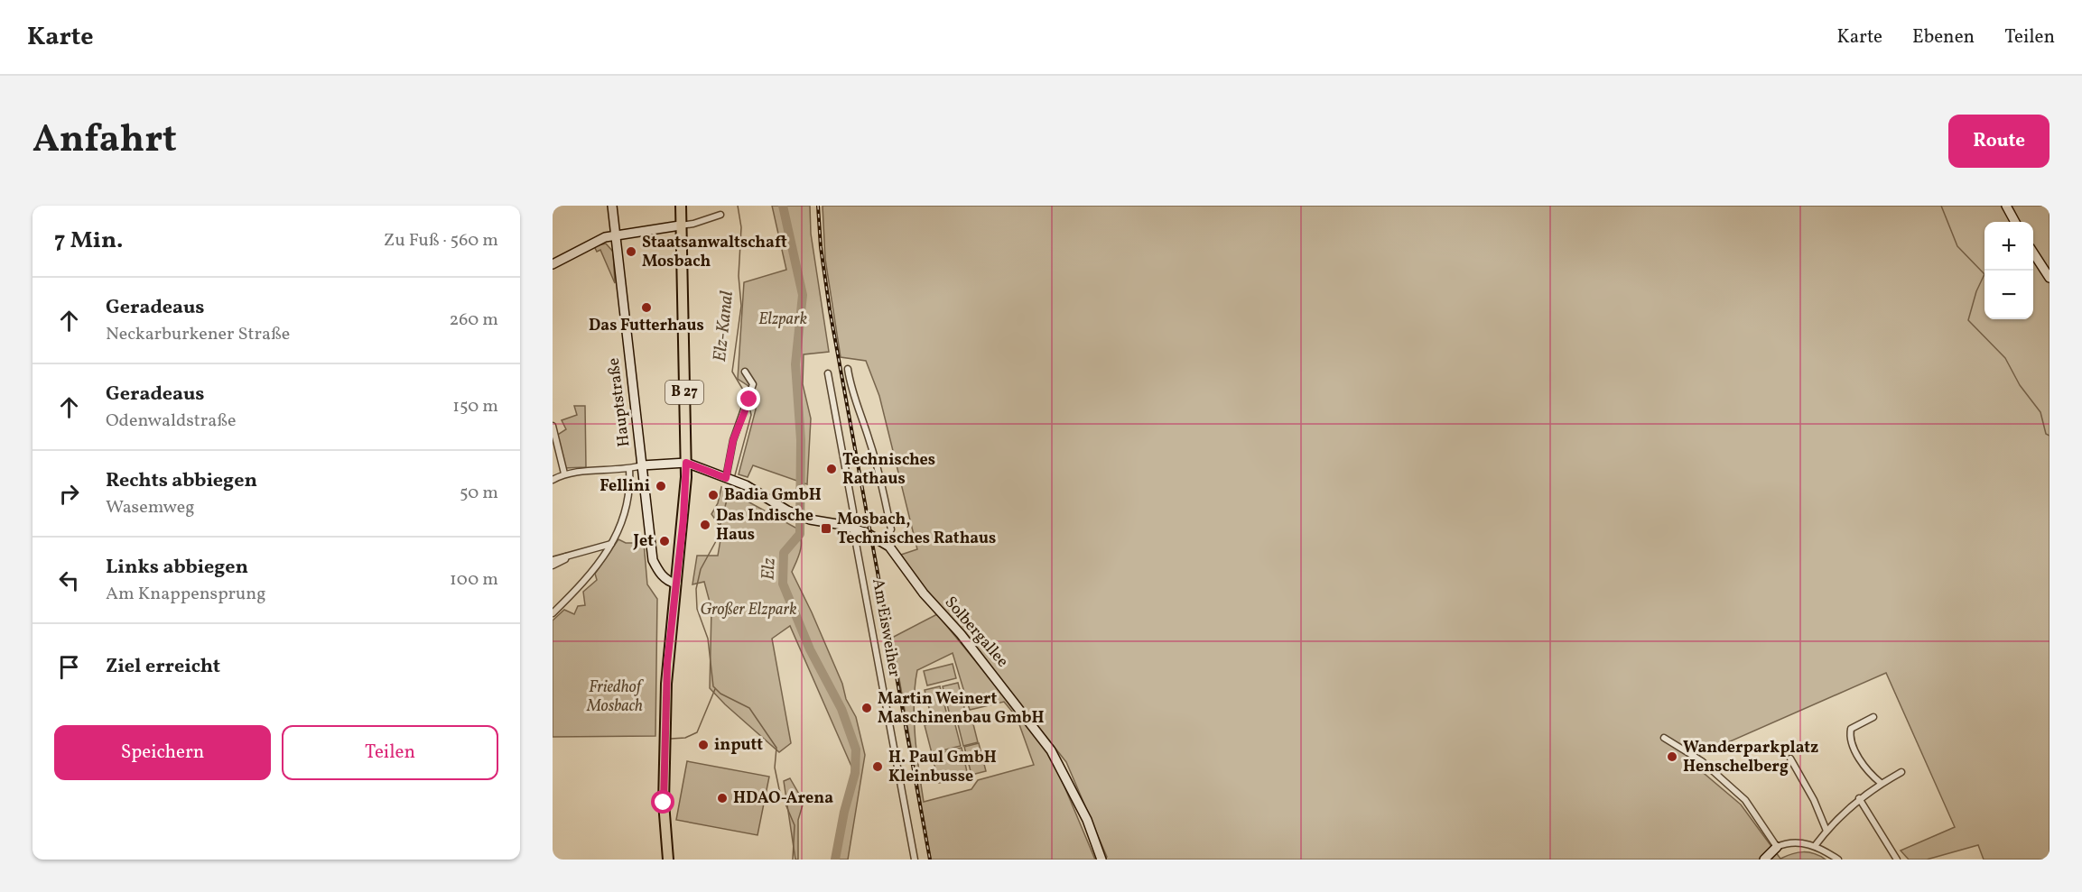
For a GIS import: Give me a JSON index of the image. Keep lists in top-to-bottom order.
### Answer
{
  "streets": {
    "main road": ["B 27"],
    "street": ["Hauptstraße", "Am Eisweiher", "Solbergallee"]
  },
  "crossings": [
    ["B 27", "Hauptstraße"],
    ["B 27", "Solbergallee"],
    ["Am Eisweiher", "Solbergallee"]
  ],
  "water": ["Elz-Kanal", "Elz"],
  "parks": ["Elzpark", "Großer Elzpark", "Friedhof Mosbach"],
  "places": {
    "other": [
      "Staatsanwaltschaft Mosbach",
      "Das Futterhaus",
      "Technisches Rathaus",
      "Fellini",
      "Badia GmbH",
      "Das Indische Haus",
      "Jet",
      "Martin Weinert Maschinenbau GmbH",
      "inputt",
      "Wanderparkplatz Henschelberg",
      "H. Paul GmbH Kleinbusse",
      "HDAO-Arena"
    ],
    "transit": ["Mosbach, Technisches Rathaus"]
  },
  "page": {
    "header": "Karte",
    "nav": ["Karte", "Ebenen", "Teilen"],
    "title": "Anfahrt",
    "buttons": [
      "Route",
      ["Speichern", "Teilen"]
    ],
    "heading": ["7 Min.", "Zu Fuß · 560 m"],
    "map_buttons": ["+", "−"],
    "list": [
      ["Geradeaus", "Neckarburkener Straße", "260 m"],
      ["Geradeaus", "Odenwaldstraße", "150 m"],
      ["Rechts abbiegen", "Wasemweg", "50 m"],
      ["Links abbiegen", "Am Knappensprung", "100 m"],
      "Ziel erreicht"
    ]
  }
}
